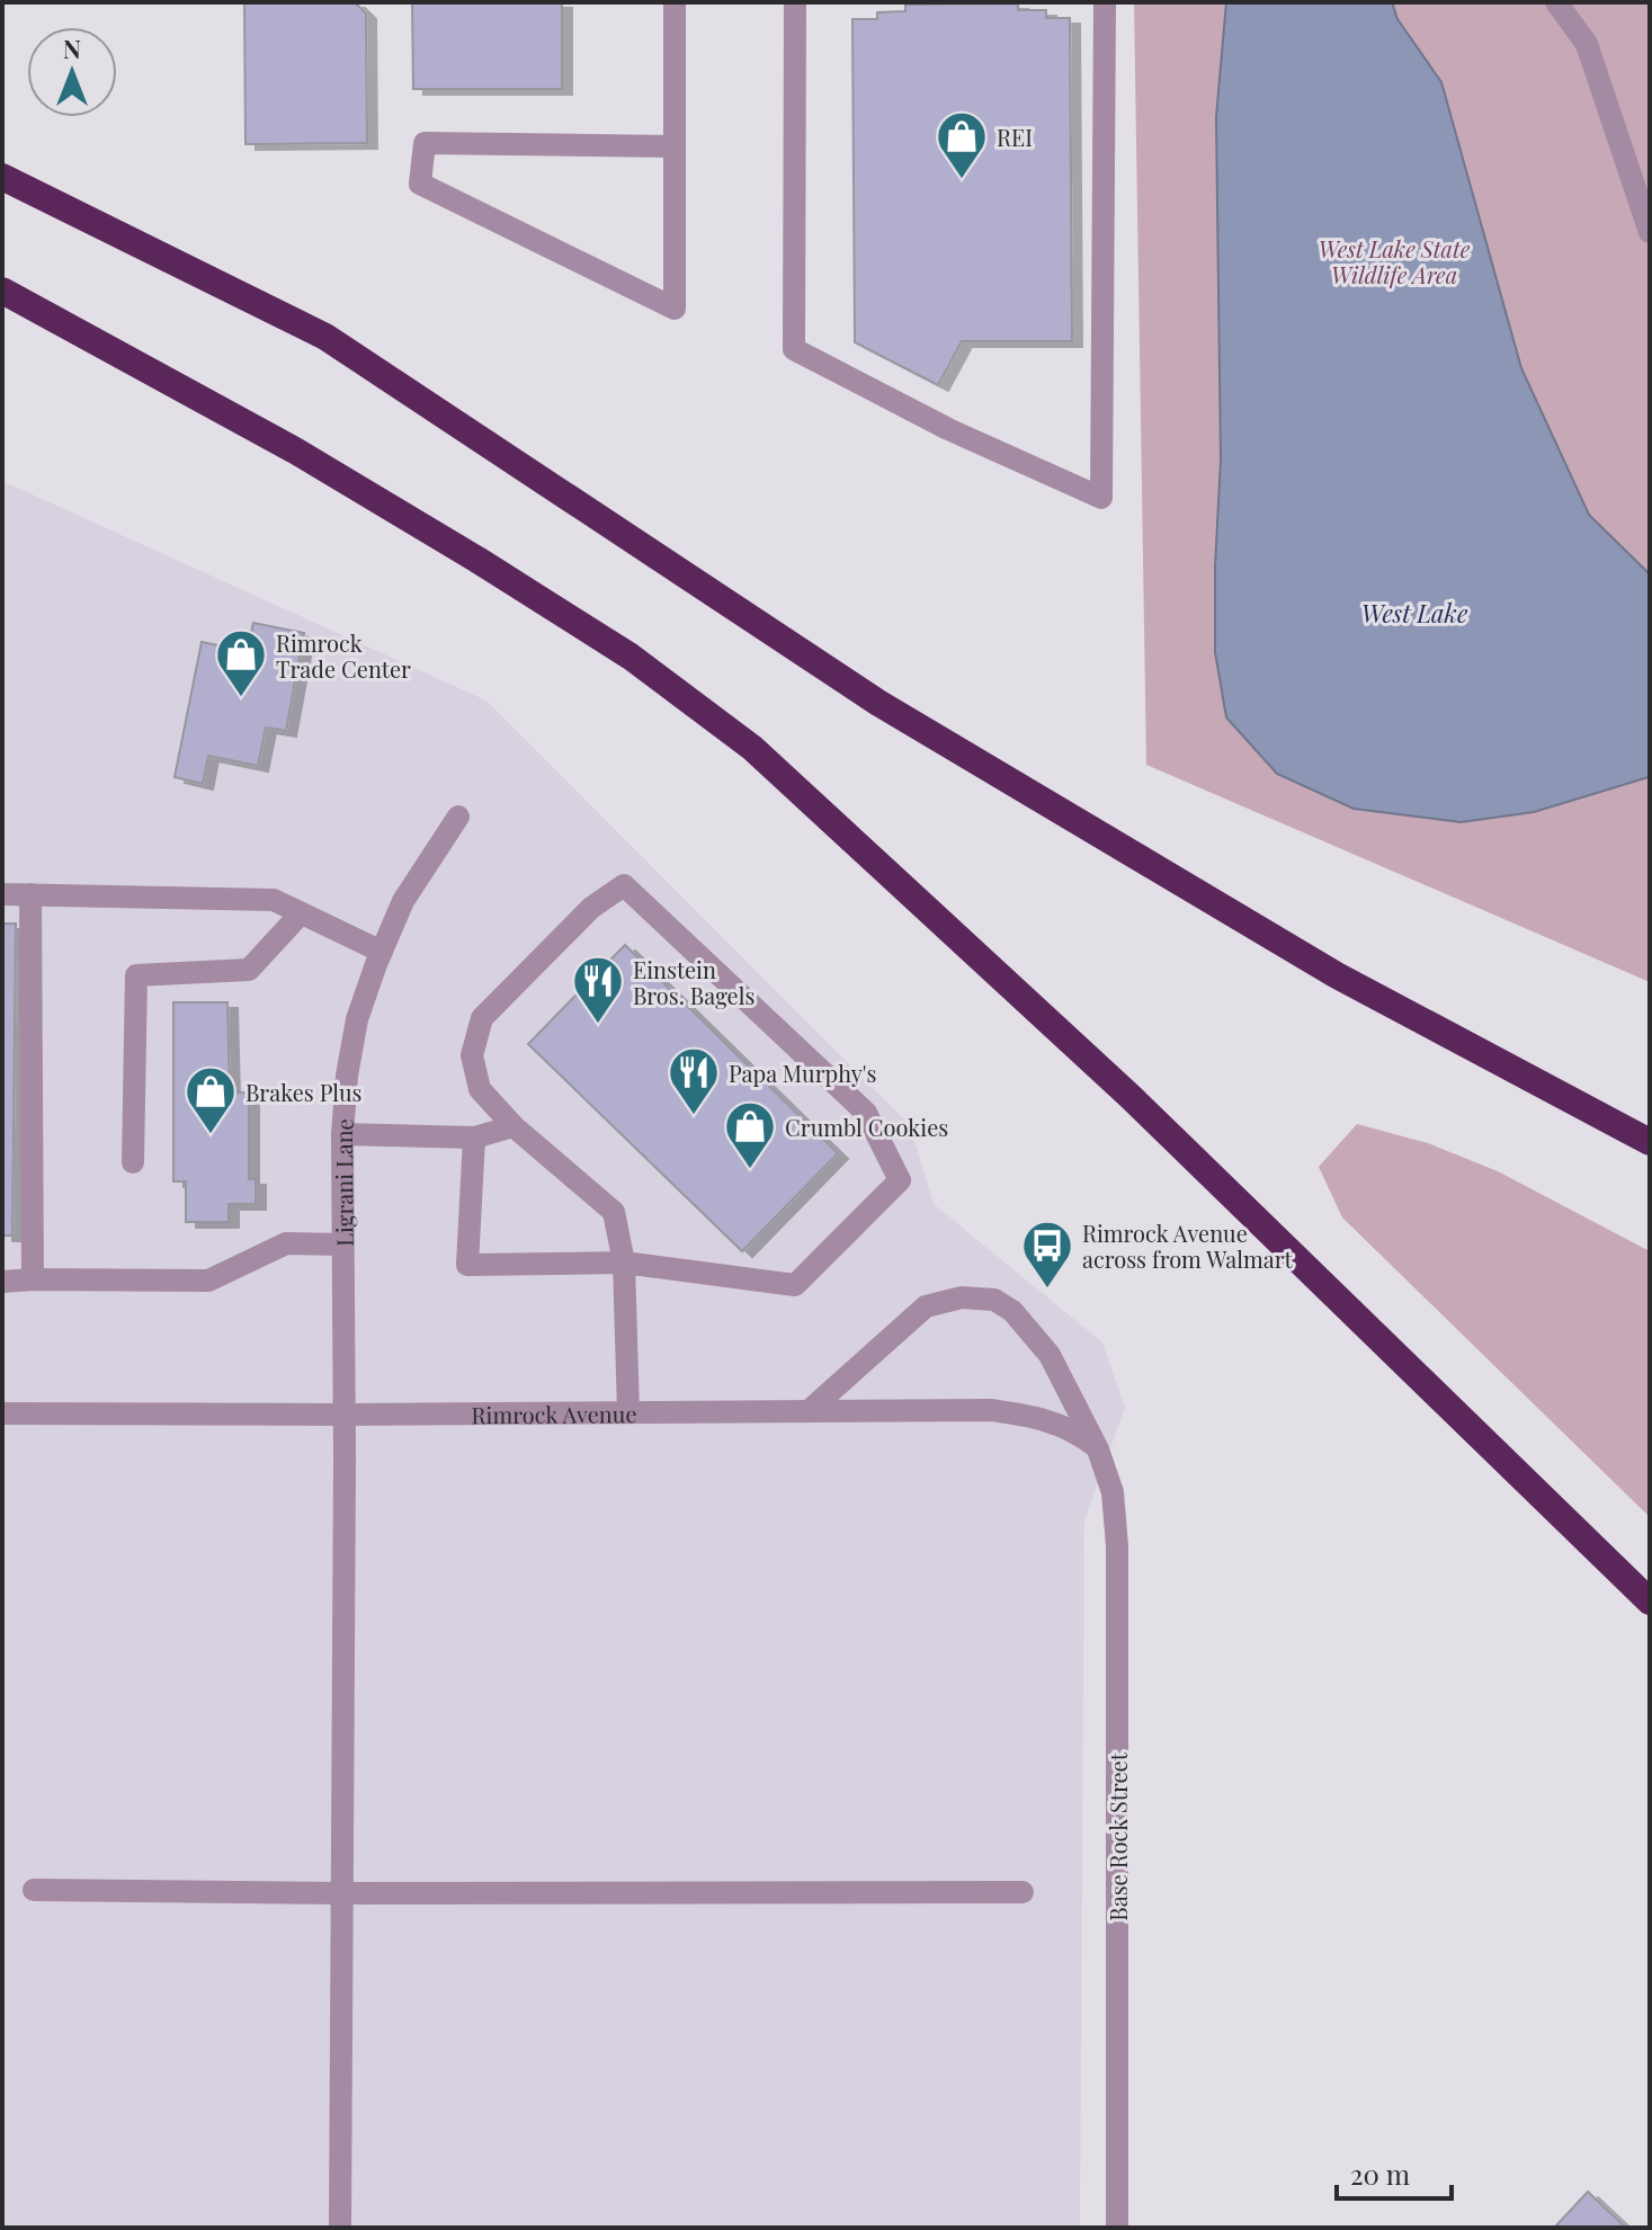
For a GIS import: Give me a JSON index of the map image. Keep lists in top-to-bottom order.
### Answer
{
  "streets": {
    "street": ["Ligrani Lane", "Rimrock Avenue", "Base Rock Street"]
  },
  "crossings": [
    ["Ligrani Lane", "Rimrock Avenue"],
    ["Rimrock Avenue", "Base Rock Street"]
  ],
  "water": ["West Lake"],
  "parks": ["West Lake State Wildlife Area"],
  "places": {
    "shop": [
      "REI",
      "Rimrock Trade Center",
      "Brakes Plus",
      "Crumbl Cookies"
    ],
    "restaurant": ["Einstein Bros. Bagels", "Papa Murphy's"],
    "bus stop": ["Rimrock Avenue across from Walmart"]
  },
  "scale_bar": "20 m",
  "north": "top"
}
